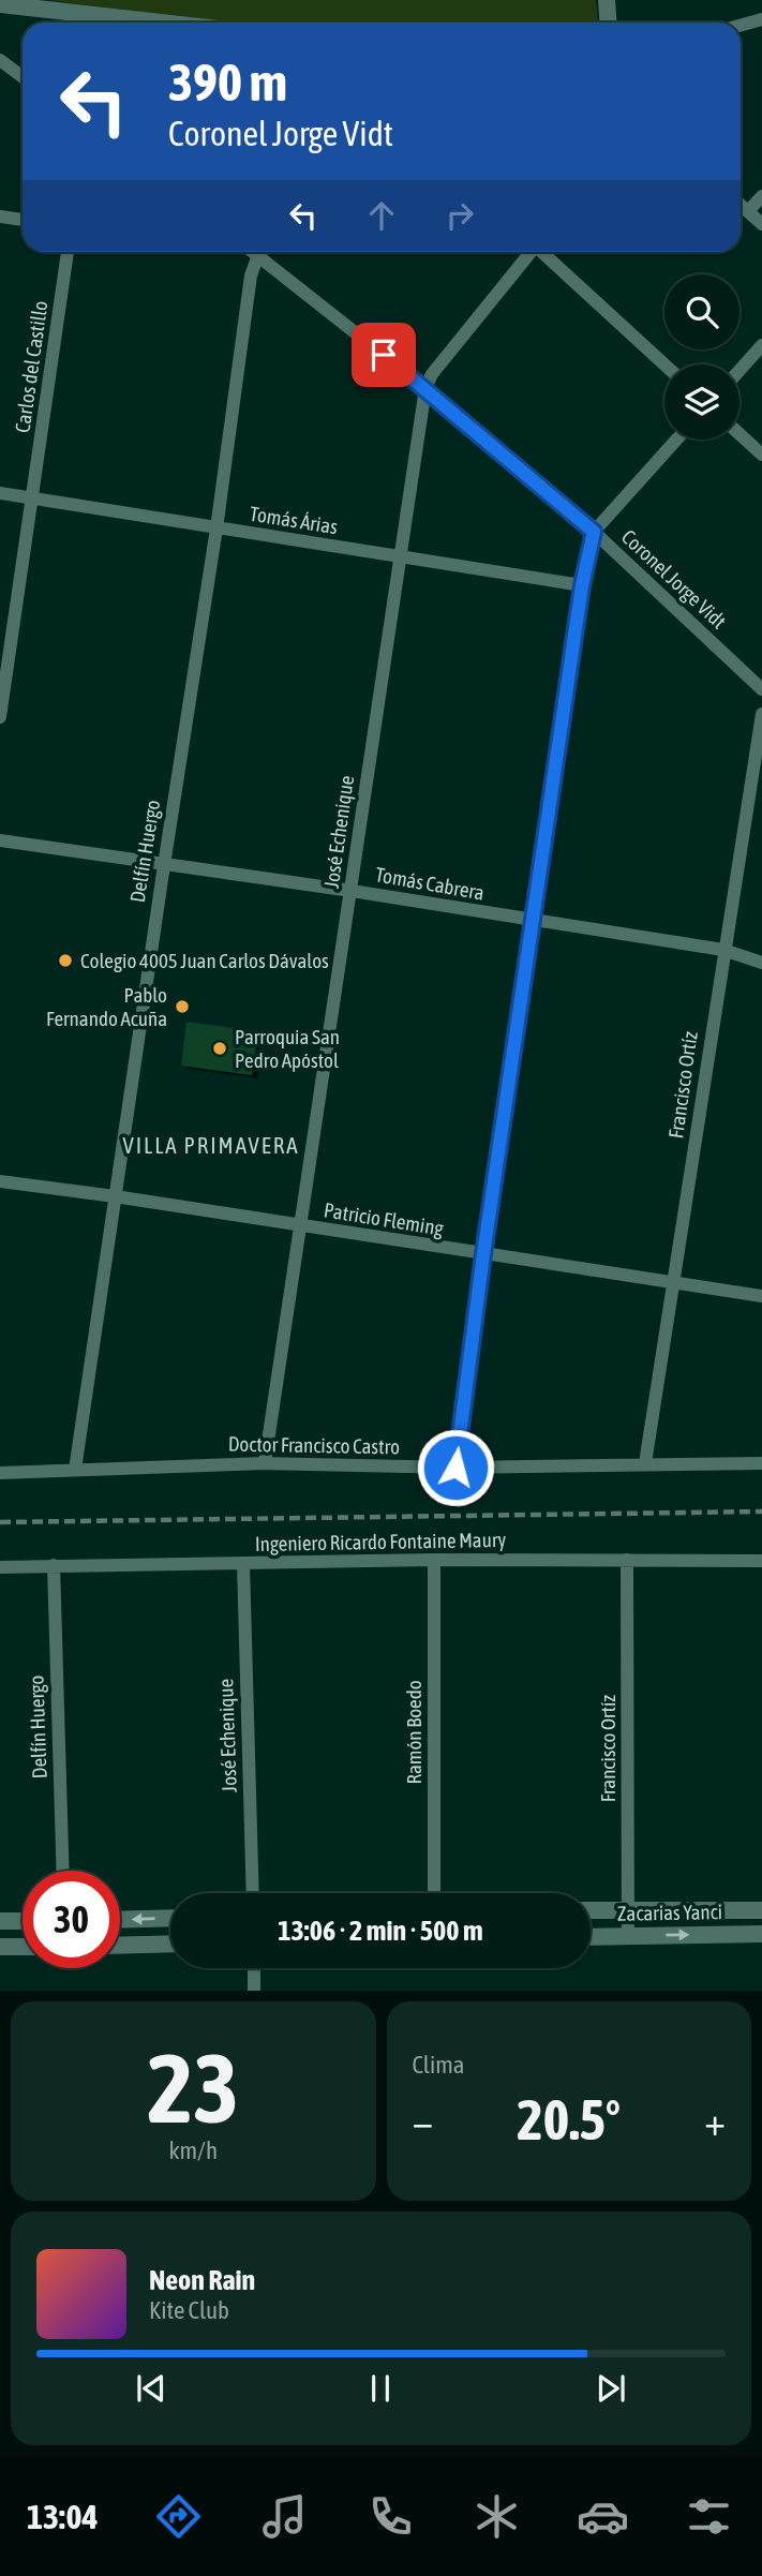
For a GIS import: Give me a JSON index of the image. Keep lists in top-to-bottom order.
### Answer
{
  "streets": {
    "street": [
      "Carlos del Castillo",
      "Tomás Árias",
      "Coronel Jorge Vidt",
      "José Echenique",
      "Delfín Huergo",
      "Tomás Cabrera",
      "Francisco Ortíz",
      "Patricio Fleming",
      "Doctor Francisco Castro",
      "Ingeniero Ricardo Fontaine Maury",
      "Ramón Boedo",
      "Zacarias Yanci"
    ]
  },
  "crossings": [
    ["Carlos del Castillo", "Tomás Árias"],
    ["Tomás Árias", "José Echenique"],
    ["Tomás Árias", "Delfín Huergo"],
    ["Coronel Jorge Vidt", "José Echenique"],
    ["José Echenique", "Tomás Cabrera"],
    ["José Echenique", "Patricio Fleming"],
    ["José Echenique", "Doctor Francisco Castro"],
    ["José Echenique", "Ingeniero Ricardo Fontaine Maury"],
    ["Delfín Huergo", "Tomás Cabrera"],
    ["Delfín Huergo", "Patricio Fleming"],
    ["Delfín Huergo", "Doctor Francisco Castro"],
    ["Delfín Huergo", "Ingeniero Ricardo Fontaine Maury"],
    ["Tomás Cabrera", "Francisco Ortíz"],
    ["Francisco Ortíz", "Patricio Fleming"],
    ["Francisco Ortíz", "Doctor Francisco Castro"],
    ["Francisco Ortíz", "Ingeniero Ricardo Fontaine Maury"],
    ["Francisco Ortíz", "Zacarias Yanci"],
    ["Ingeniero Ricardo Fontaine Maury", "Ramón Boedo"]
  ],
  "districts": ["VILLA PRIMAVERA"],
  "places": ["Colegio 4005 Juan Carlos Dávalos", "Pablo Fernando Acuña", "Parroquia San Pedro Apóstol"],
  "page": {
    "turn": ["390 m", "Coronel Jorge Vidt"],
    "limit": "30",
    "trip": "13:06 · 2 min · 500 m",
    "tile": [
      ["23", "km/h"],
      "Clima"
    ],
    "heat": ["−", "20.5°", "+"],
    "song": ["Neon Rain", "Kite Club"],
    "tabs": "13:04"
  }
}
